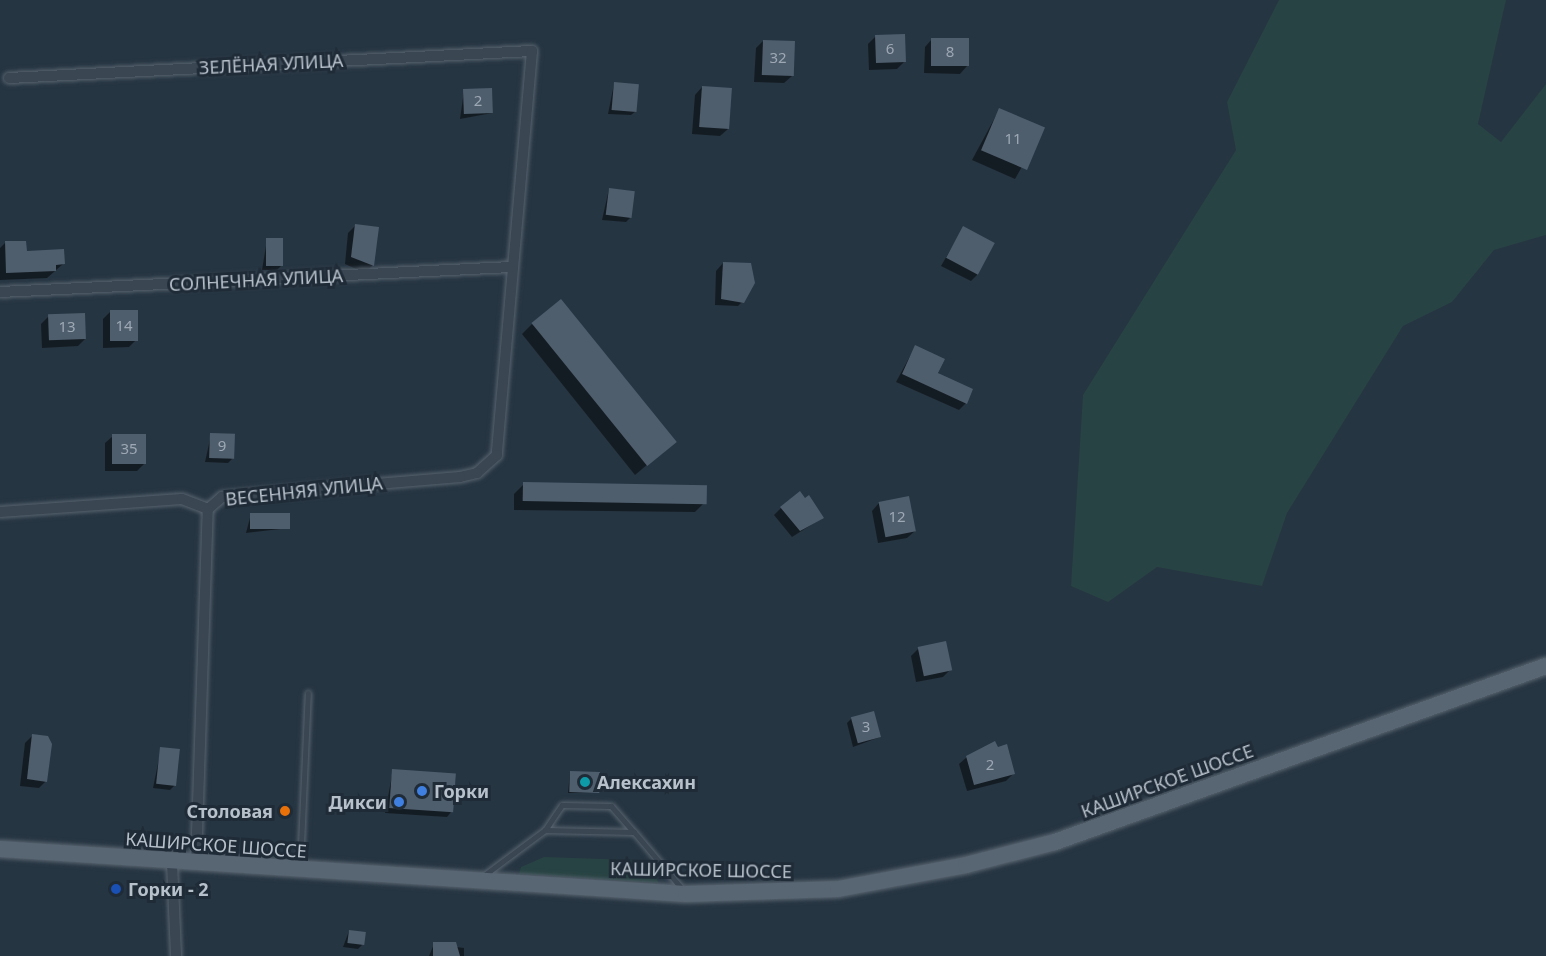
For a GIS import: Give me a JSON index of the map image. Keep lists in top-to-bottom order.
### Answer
{
  "streets": {
    "main road": ["КАШИРСКОЕ ШОССЕ"],
    "street": ["ЗЕЛЁНАЯ УЛИЦА", "СОЛНЕЧНАЯ УЛИЦА", "ВЕСЕННЯЯ УЛИЦА"]
  },
  "crossings": [
    ["ЗЕЛЁНАЯ УЛИЦА", "СОЛНЕЧНАЯ УЛИЦА"],
    ["ЗЕЛЁНАЯ УЛИЦА", "ВЕСЕННЯЯ УЛИЦА"],
    ["СОЛНЕЧНАЯ УЛИЦА", "ВЕСЕННЯЯ УЛИЦА"]
  ],
  "places": [
    "Алексахин",
    "Горки",
    "Дикси",
    "Столовая",
    "Горки - 2"
  ],
  "house_numbers": [
    "6",
    "8",
    "32",
    "2",
    "11",
    "14",
    "13",
    "9",
    "35",
    "12",
    "3",
    "2"
  ]
}
